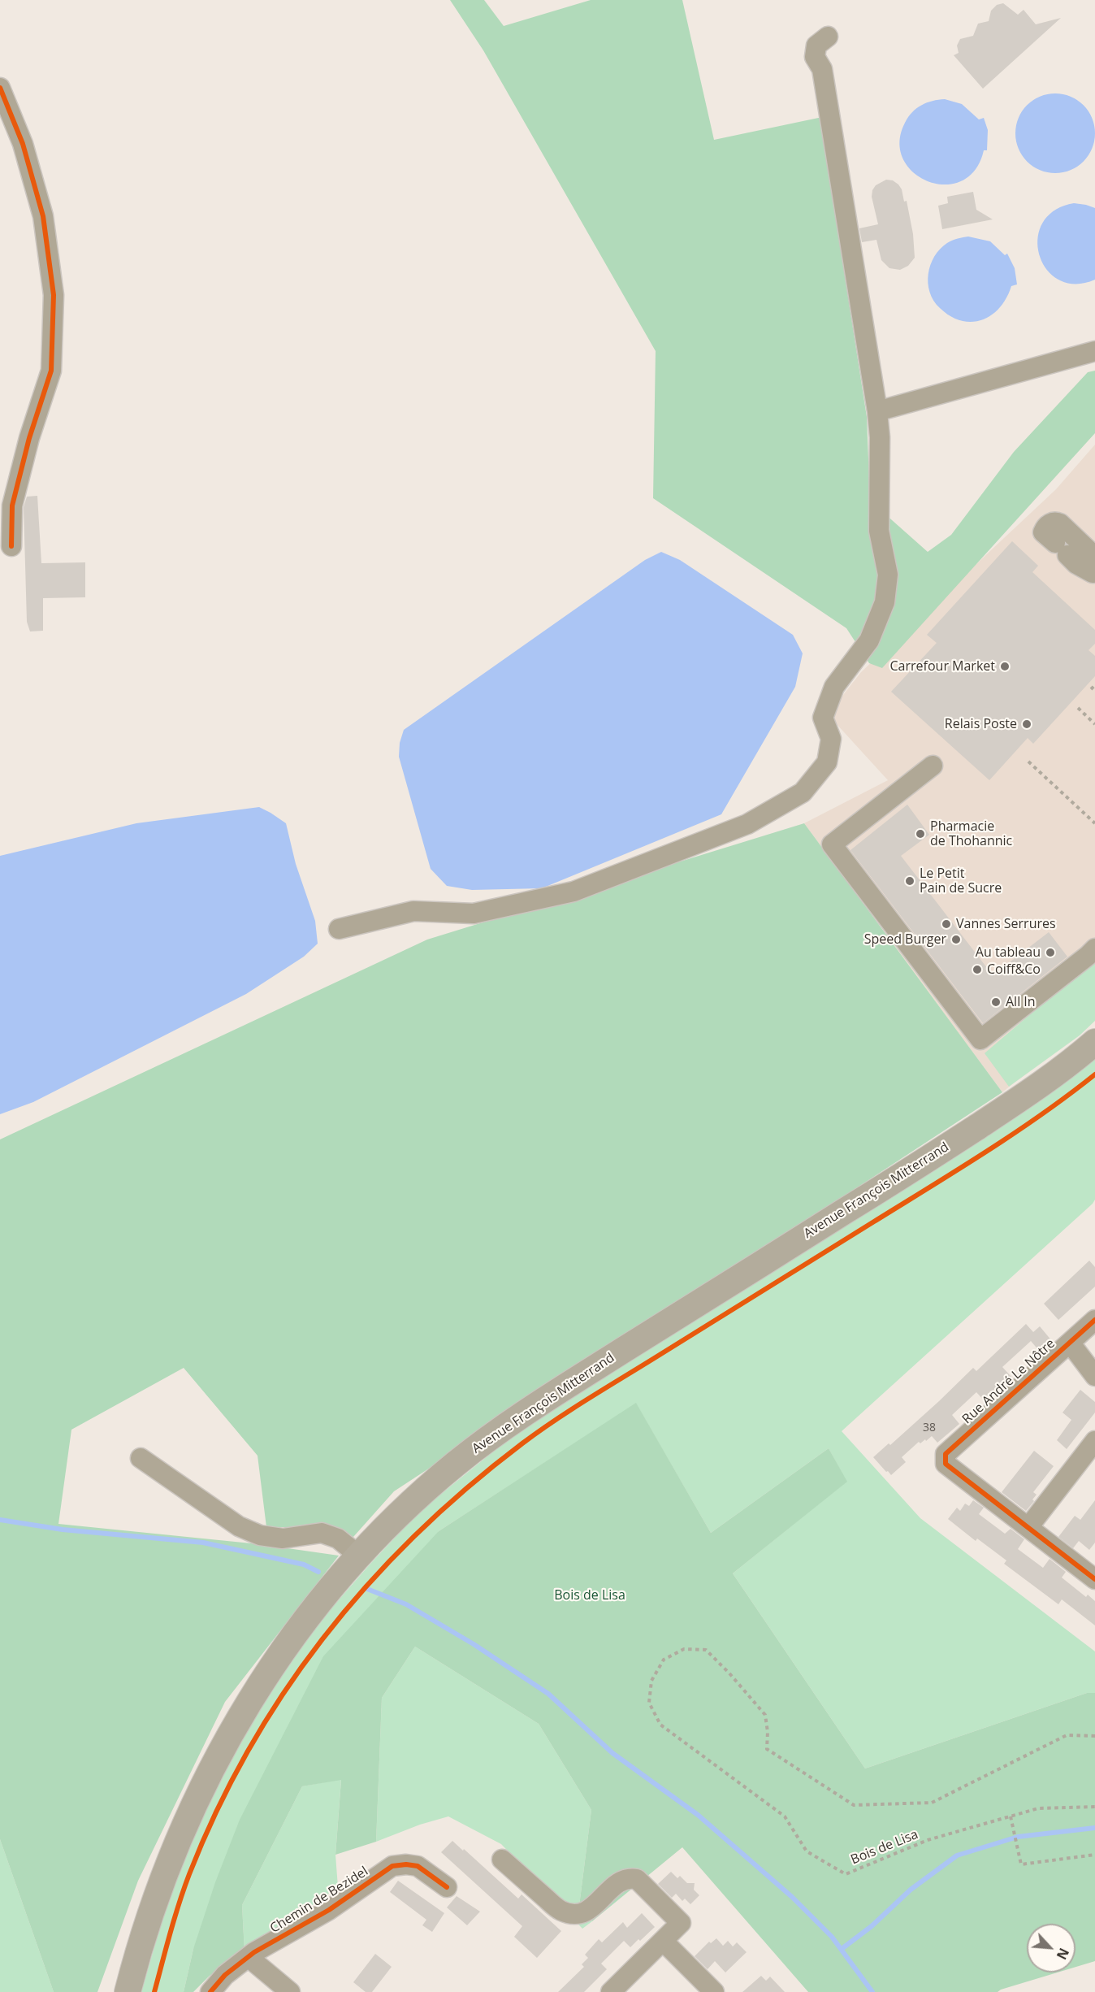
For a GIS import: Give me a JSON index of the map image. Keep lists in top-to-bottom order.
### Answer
{
  "streets": {
    "main road": ["Avenue François Mitterrand"],
    "street": ["Rue André Le Nôtre", "Chemin de Bezidel"],
    "path": ["Bois de Lisa"]
  },
  "parks": ["Bois de Lisa"],
  "places": [
    "Carrefour Market",
    "Relais Poste",
    "Pharmacie de Thohannic",
    "Le Petit Pain de Sucre",
    "Vannes Serrures",
    "Speed Burger",
    "Au tableau",
    "Coiff&Co",
    "All In"
  ],
  "house_numbers": ["38"],
  "north": "bottom right"
}
